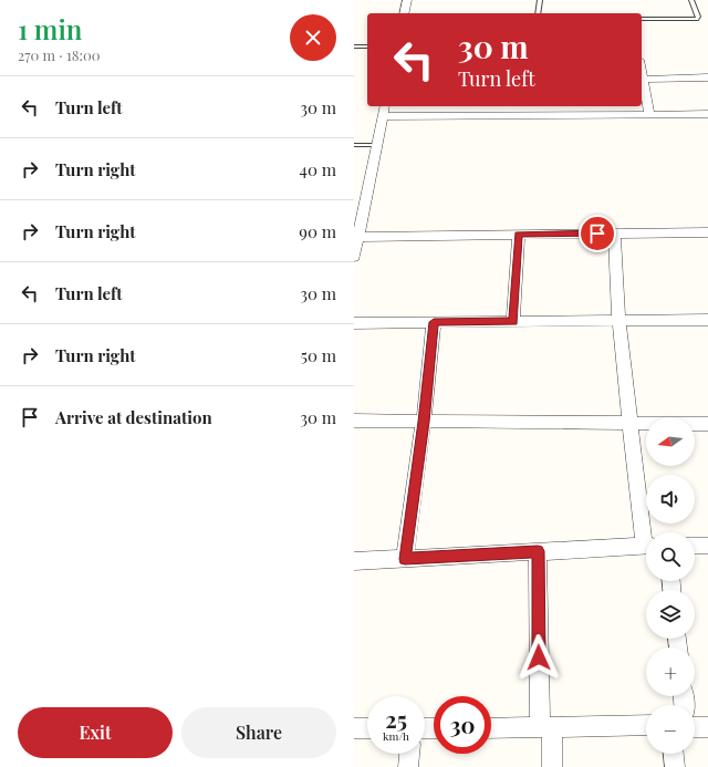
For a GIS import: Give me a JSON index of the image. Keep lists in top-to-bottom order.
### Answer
{
  "north": "left",
  "page": {
    "heading": ["1 min", "270 m · 18:00"],
    "turn": ["30 m", "Turn left"],
    "list": [
      {
        "name": "Turn left",
        "value": "30 m"
      },
      {
        "name": "Turn right",
        "value": "40 m"
      },
      {
        "name": "Turn right",
        "value": "90 m"
      },
      {
        "name": "Turn left",
        "value": "30 m"
      },
      {
        "name": "Turn right",
        "value": "50 m"
      },
      {
        "name": "Arrive at destination",
        "value": "30 m"
      }
    ],
    "map_buttons": ["+", "−"],
    "speed": "25 km/h",
    "limit": "30",
    "buttons": ["Exit", "Share"]
  }
}
